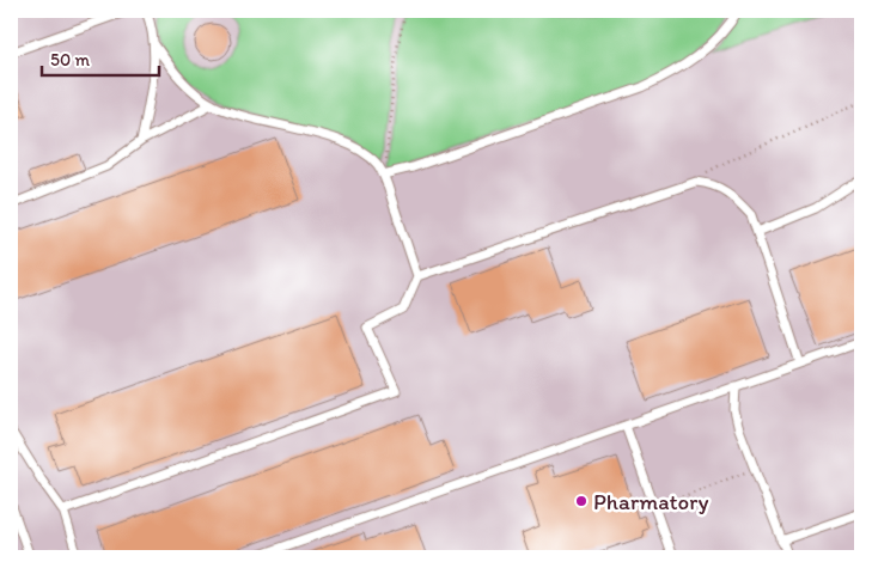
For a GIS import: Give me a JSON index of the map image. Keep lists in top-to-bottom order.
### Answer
{
  "places": ["Pharmatory"],
  "scale_bar": "50 m"
}
